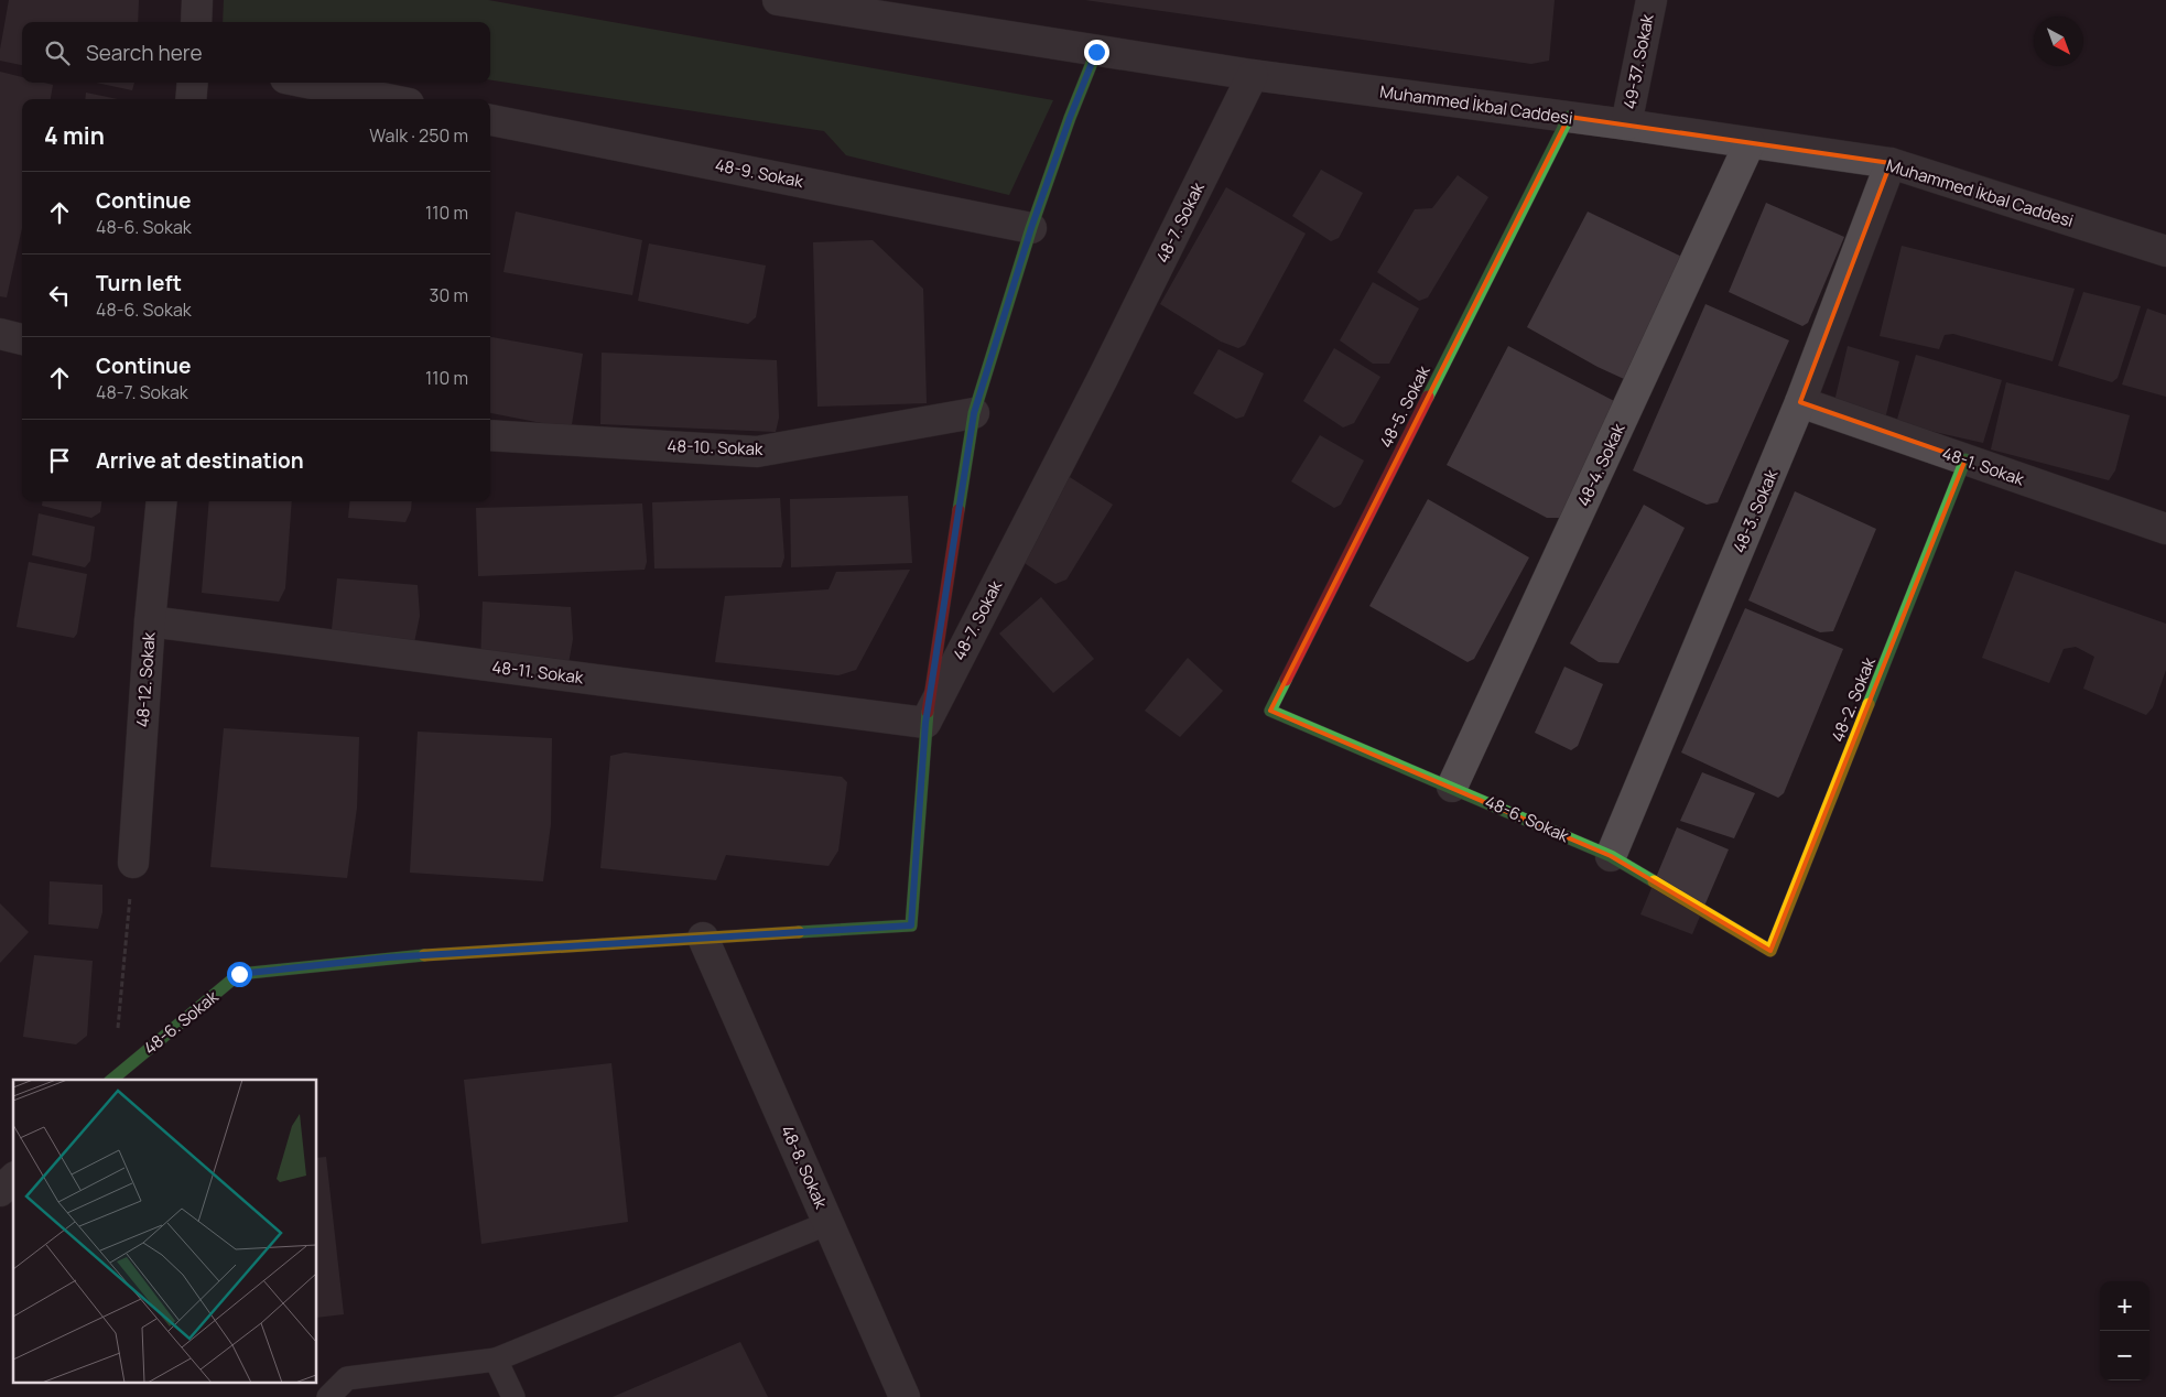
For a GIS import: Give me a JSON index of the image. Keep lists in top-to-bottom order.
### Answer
{
  "streets": {
    "street": [
      "49-37. Sokak",
      "Muhammed İkbal Caddesi",
      "48-9. Sokak",
      "48-7. Sokak",
      "48-5. Sokak",
      "48-10. Sokak",
      "48-4. Sokak",
      "48-1. Sokak",
      "48-3. Sokak",
      "48-11. Sokak",
      "48-12. Sokak",
      "48-2. Sokak",
      "48-6. Sokak",
      "48-8. Sokak"
    ]
  },
  "crossings": [
    ["49-37. Sokak", "Muhammed İkbal Caddesi"],
    ["Muhammed İkbal Caddesi", "48-7. Sokak"],
    ["Muhammed İkbal Caddesi", "48-5. Sokak"],
    ["Muhammed İkbal Caddesi", "48-4. Sokak"],
    ["Muhammed İkbal Caddesi", "48-3. Sokak"],
    ["48-9. Sokak", "48-7. Sokak"],
    ["48-7. Sokak", "48-10. Sokak"],
    ["48-7. Sokak", "48-11. Sokak"],
    ["48-7. Sokak", "48-6. Sokak"],
    ["48-5. Sokak", "48-6. Sokak"],
    ["48-4. Sokak", "48-6. Sokak"],
    ["48-1. Sokak", "48-3. Sokak"],
    ["48-1. Sokak", "48-2. Sokak"],
    ["48-3. Sokak", "48-6. Sokak"],
    ["48-11. Sokak", "48-12. Sokak"],
    ["48-11. Sokak", "48-6. Sokak"],
    ["48-2. Sokak", "48-6. Sokak"],
    ["48-6. Sokak", "48-8. Sokak"]
  ],
  "north": "bottom right",
  "page": {
    "search": "Search here",
    "heading": ["4 min", "Walk · 250 m"],
    "list": [
      ["Continue", "48-6. Sokak", "110 m"],
      ["Turn left", "48-6. Sokak", "30 m"],
      ["Continue", "48-7. Sokak", "110 m"],
      "Arrive at destination"
    ],
    "map_buttons": ["+", "−"]
  }
}
